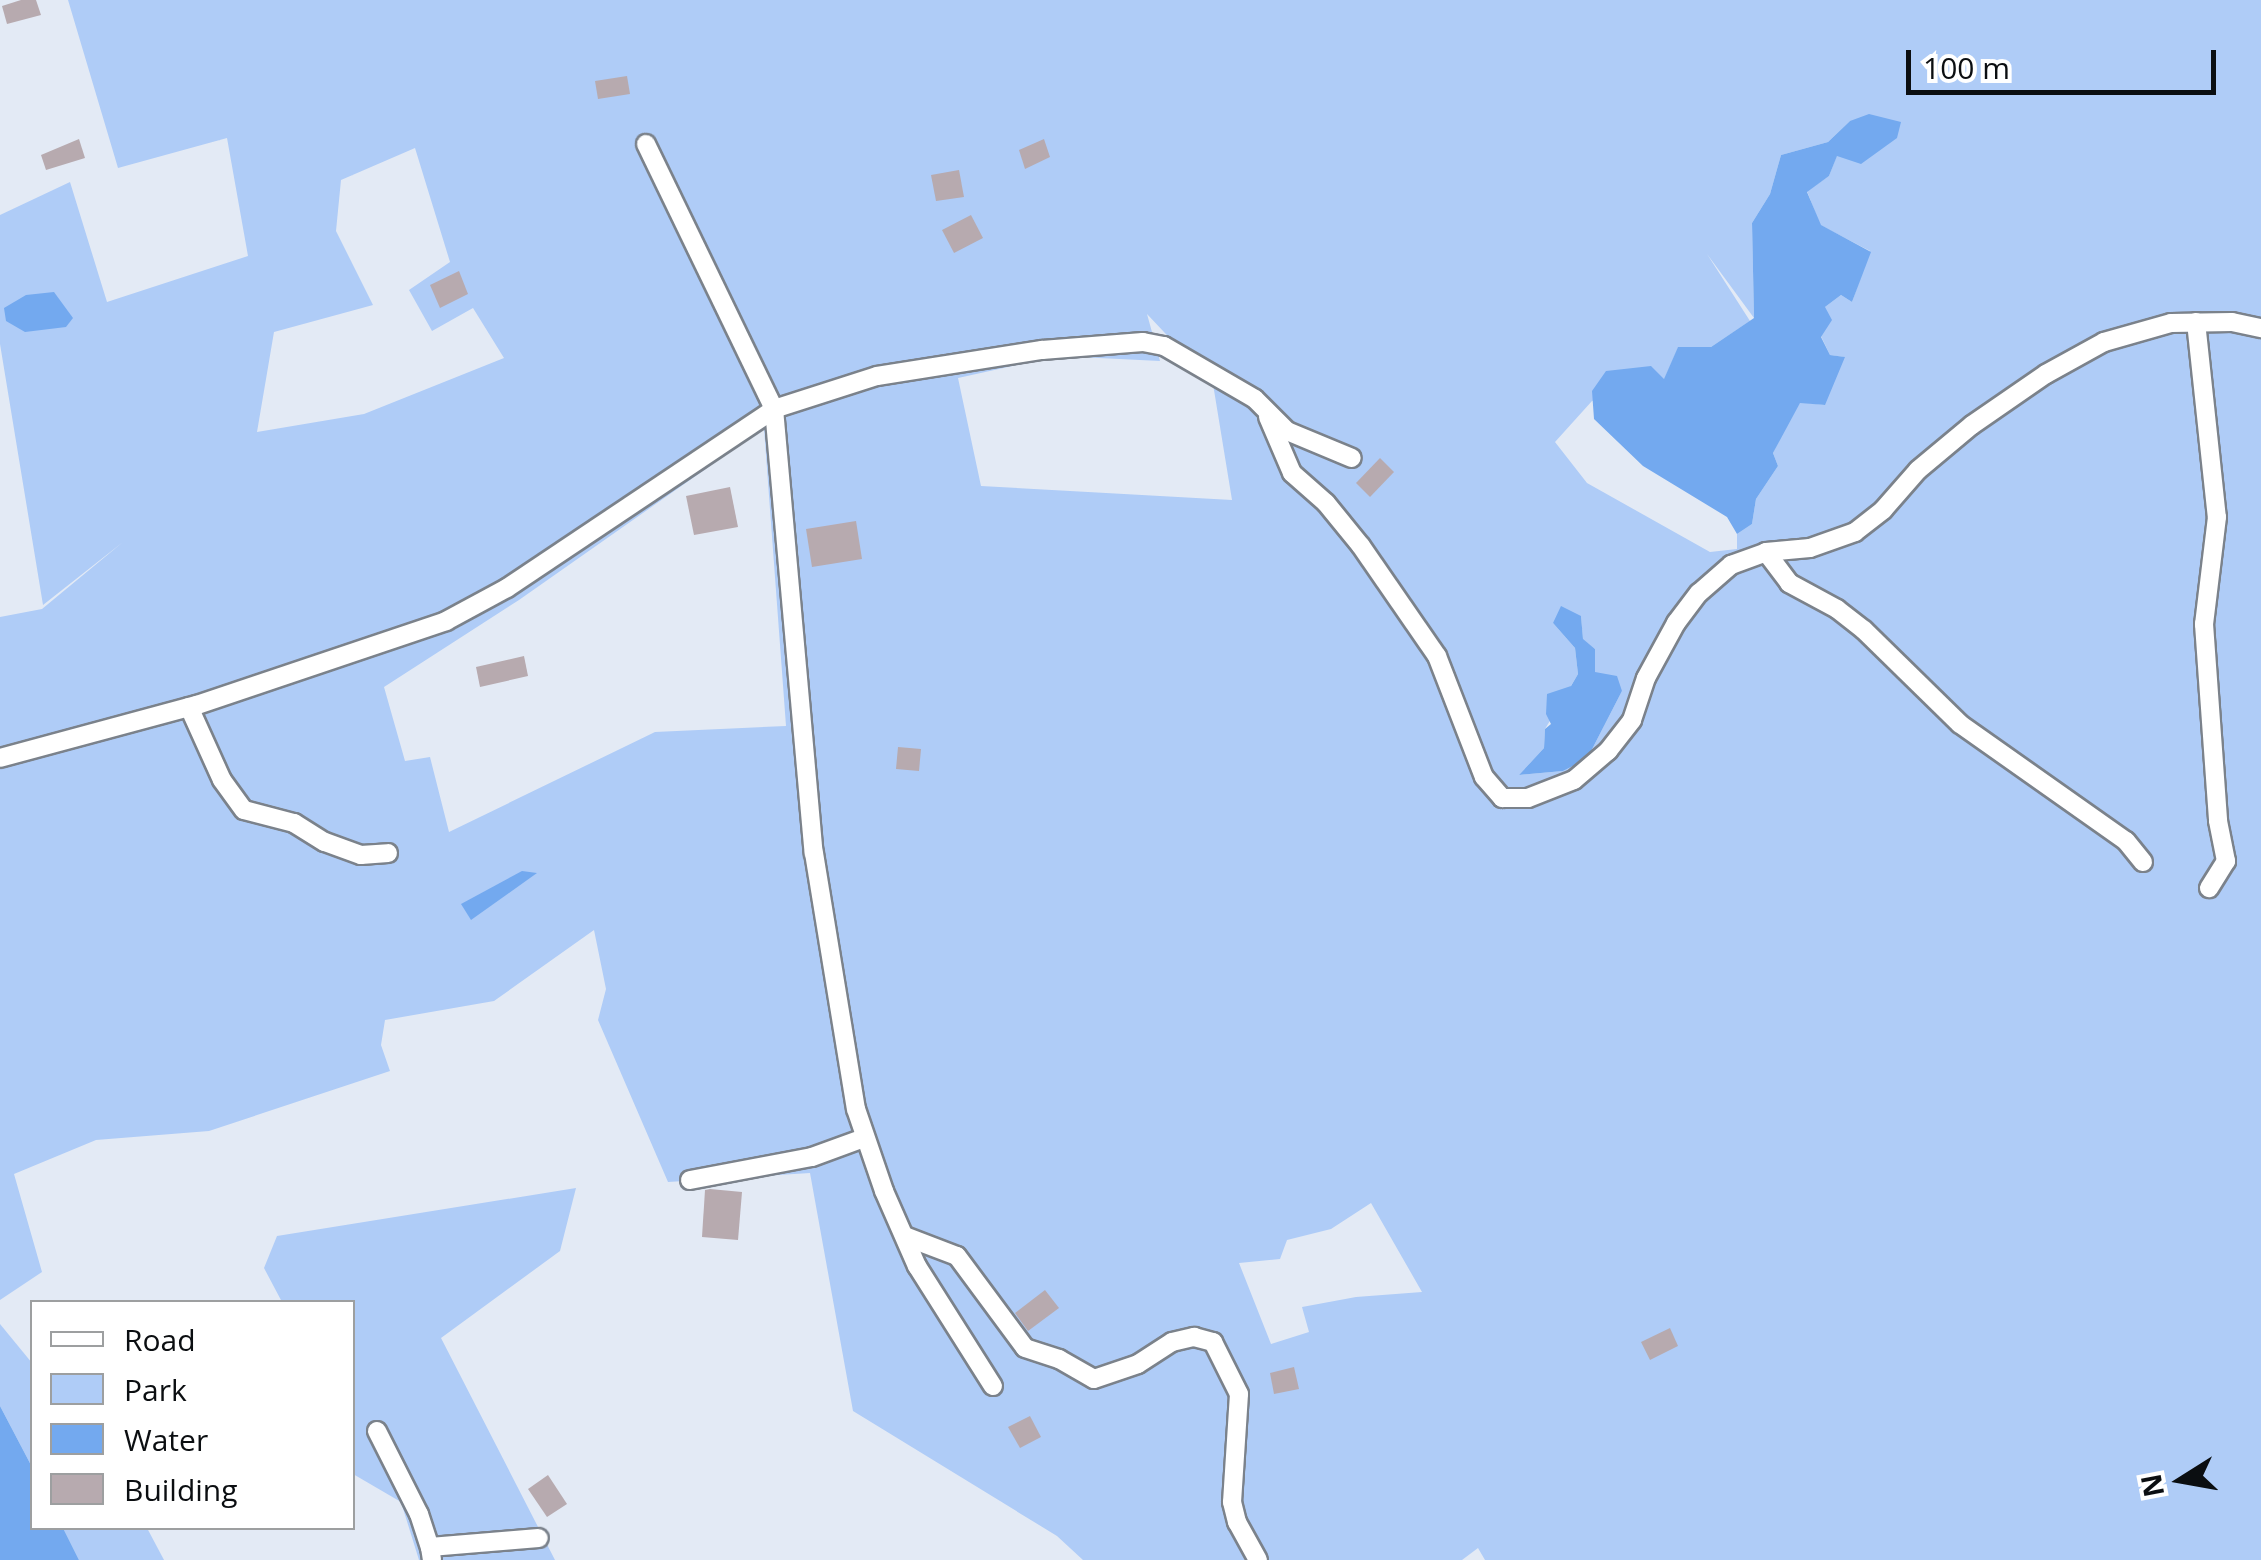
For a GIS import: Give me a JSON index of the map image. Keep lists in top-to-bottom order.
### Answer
{
  "legend": [
    "Road",
    "Park",
    "Water",
    "Building"
  ],
  "scale_bar": "100 m",
  "north": "left"
}
